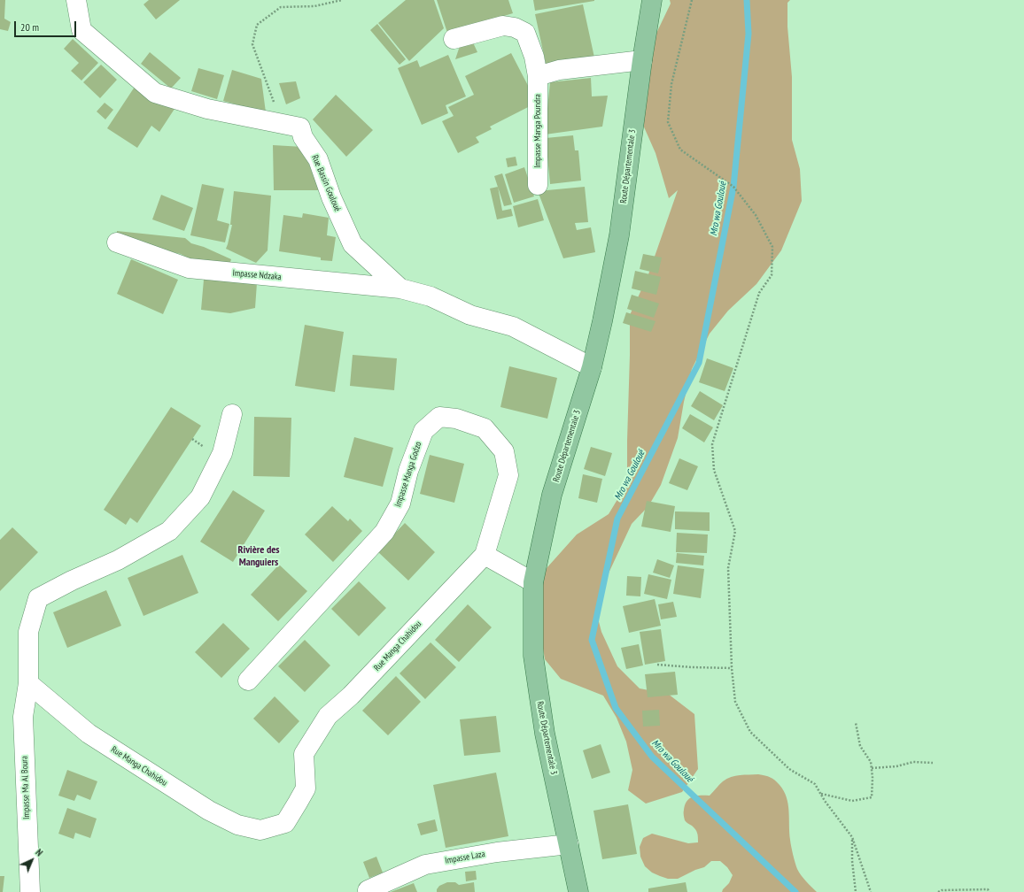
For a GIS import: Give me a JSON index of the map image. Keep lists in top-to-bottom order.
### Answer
{
  "streets": {
    "main road": ["Route Départementale 3"],
    "street": [
      "Impasse Manga Poundra",
      "Rue Bassin Gouloué",
      "Impasse Ndzaka",
      "Impasse Manga Godzo",
      "Rue Manga Chahidou",
      "Impasse Ma Al Boura",
      "Impasse Laza"
    ]
  },
  "crossings": [
    ["Route Départementale 3", "Rue Bassin Gouloué"],
    ["Route Départementale 3", "Impasse Laza"],
    ["Rue Bassin Gouloué", "Impasse Ndzaka"],
    ["Impasse Manga Godzo", "Rue Manga Chahidou"],
    ["Rue Manga Chahidou", "Impasse Ma Al Boura"]
  ],
  "districts": ["Rivière des Manguiers"],
  "water": ["Mro wa Gouloué"],
  "scale_bar": "20 m",
  "north": "top right"
}
